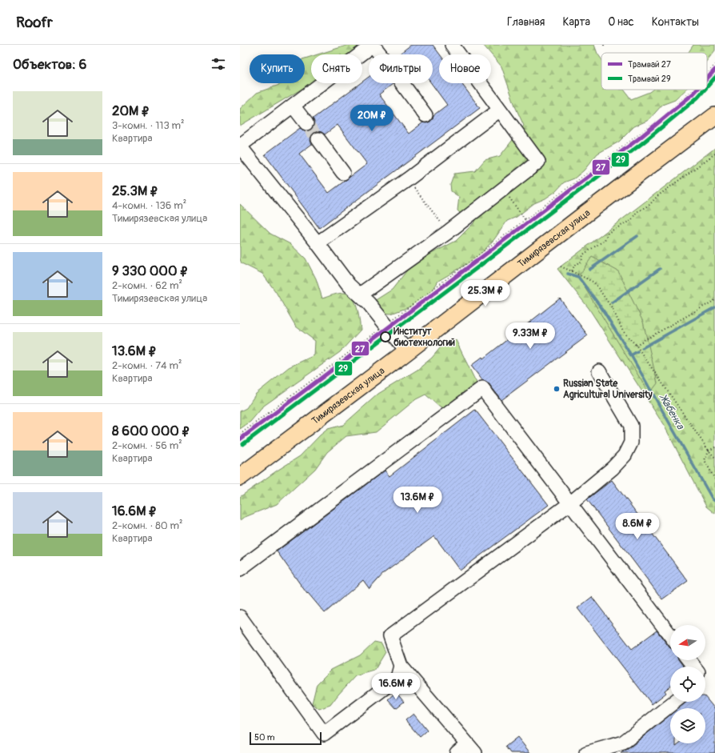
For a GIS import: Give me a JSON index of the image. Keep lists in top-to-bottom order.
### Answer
{
  "streets": {
    "main road": ["Тимирязевская улица"]
  },
  "water": ["Жабенка"],
  "places": ["Институт биотехнологий", "Russian State Agricultural University"],
  "lines": ["tram line 27", "tram line 29"],
  "legend": ["Трамвай 27", "Трамвай 29"],
  "scale_bar": "50 m",
  "north": "left",
  "page": {
    "header": "Roofr",
    "nav": [
      "Главная",
      "Карта",
      "О нас",
      "Контакты"
    ],
    "heading": "Объектов: 6",
    "chip": [
      "Купить",
      "Снять",
      "Фильтры",
      "Новое"
    ],
    "list": [
      {
        "name": "20M ₽",
        "note": "3-комн. · 113 m² · Квартира"
      },
      {
        "name": "25.3M ₽",
        "note": "4-комн. · 136 m² · Тимирязевская улица"
      },
      {
        "name": "9 330 000 ₽",
        "note": "2-комн. · 62 m² · Тимирязевская улица"
      },
      {
        "name": "13.6M ₽",
        "note": "2-комн. · 74 m² · Квартира"
      },
      {
        "name": "8 600 000 ₽",
        "note": "2-комн. · 56 m² · Квартира"
      },
      {
        "name": "16.6M ₽",
        "note": "2-комн. · 80 m² · Квартира"
      }
    ],
    "price": [
      "20M ₽",
      "25.3M ₽",
      "9.33M ₽",
      "13.6M ₽",
      "8.6M ₽",
      "16.6M ₽"
    ],
    "scale": "50 m"
  }
}
